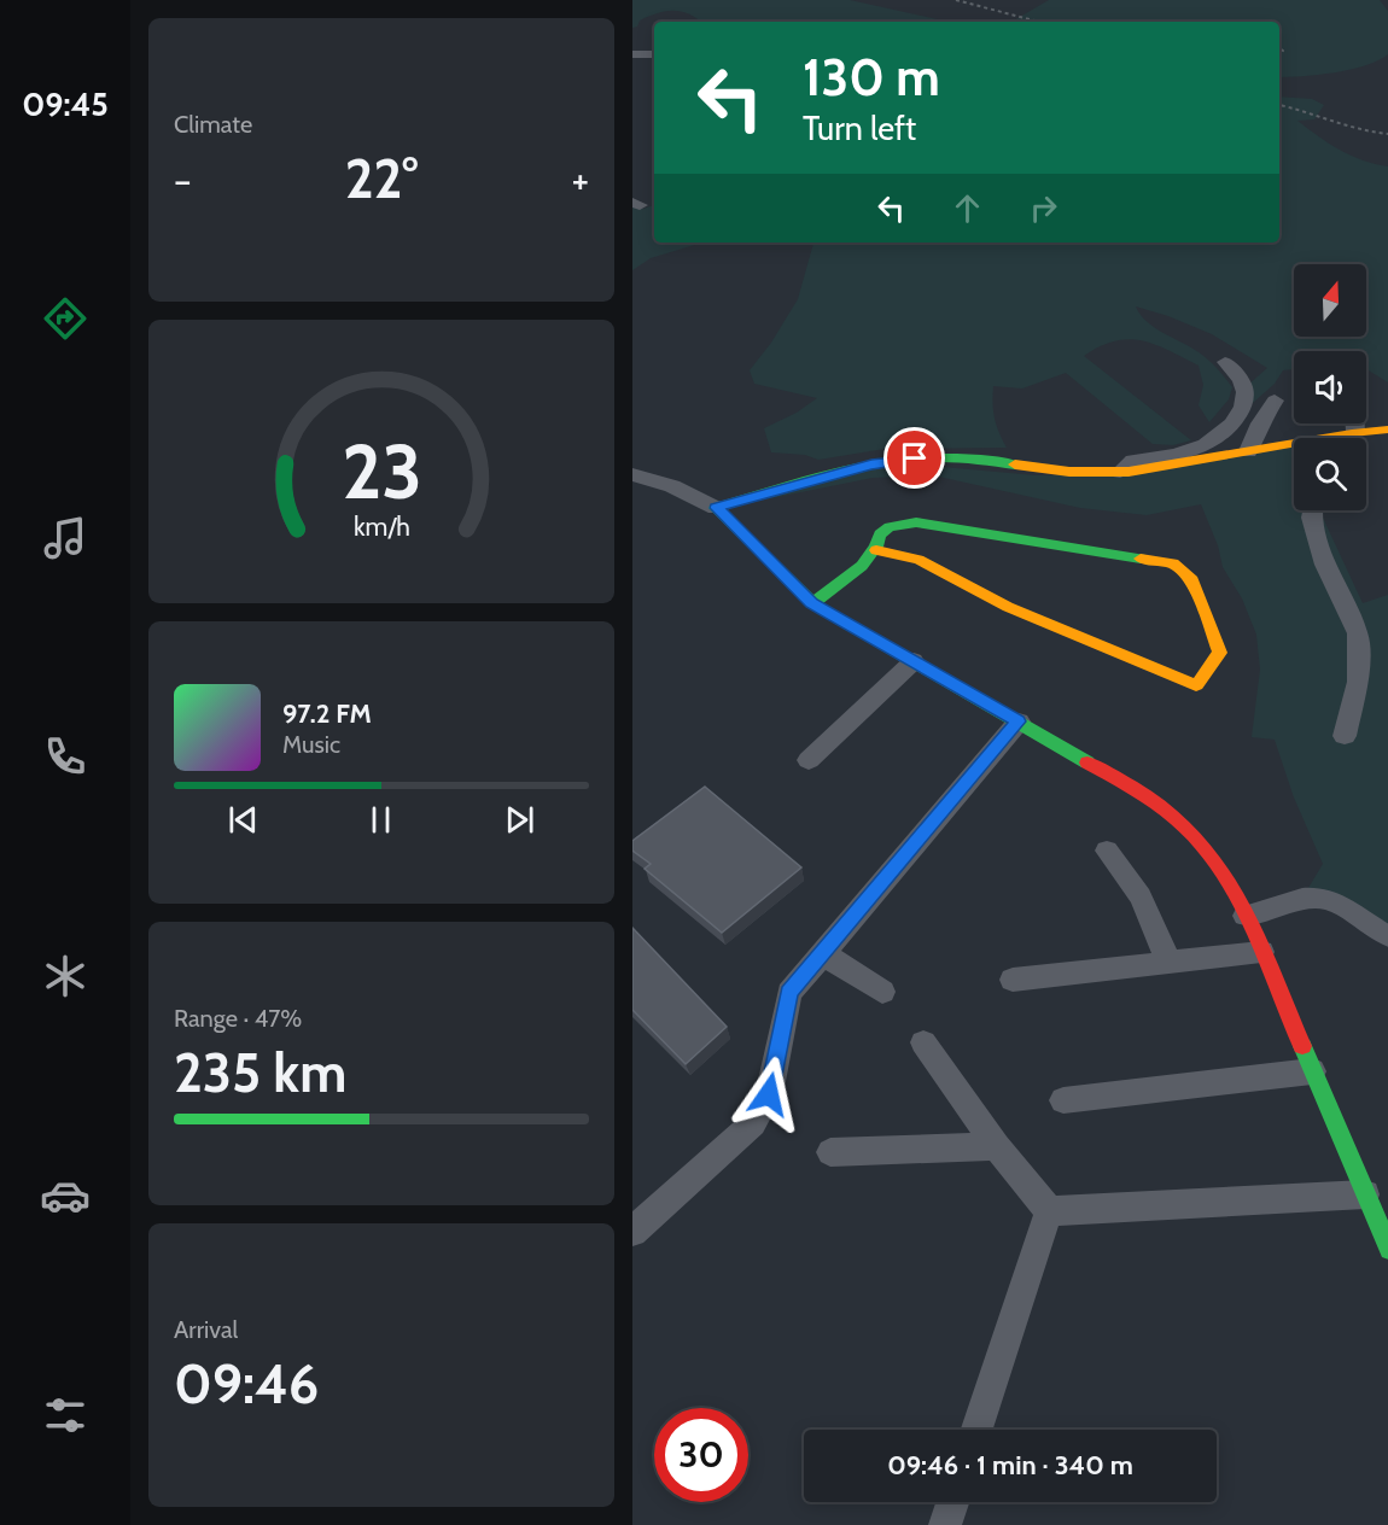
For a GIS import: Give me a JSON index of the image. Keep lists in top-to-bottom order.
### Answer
{
  "north": "top",
  "page": {
    "tabs": "09:45",
    "tile": [
      "Climate",
      ["Range · 47%", "235 km"],
      ["Arrival", "09:46"]
    ],
    "turn": ["130 m", "Turn left"],
    "heat": ["−", "22°", "+"],
    "song": ["97.2 FM", "Music"],
    "limit": "30",
    "trip": "09:46 · 1 min · 340 m",
    "gauge": ["23", "km/h"]
  }
}
